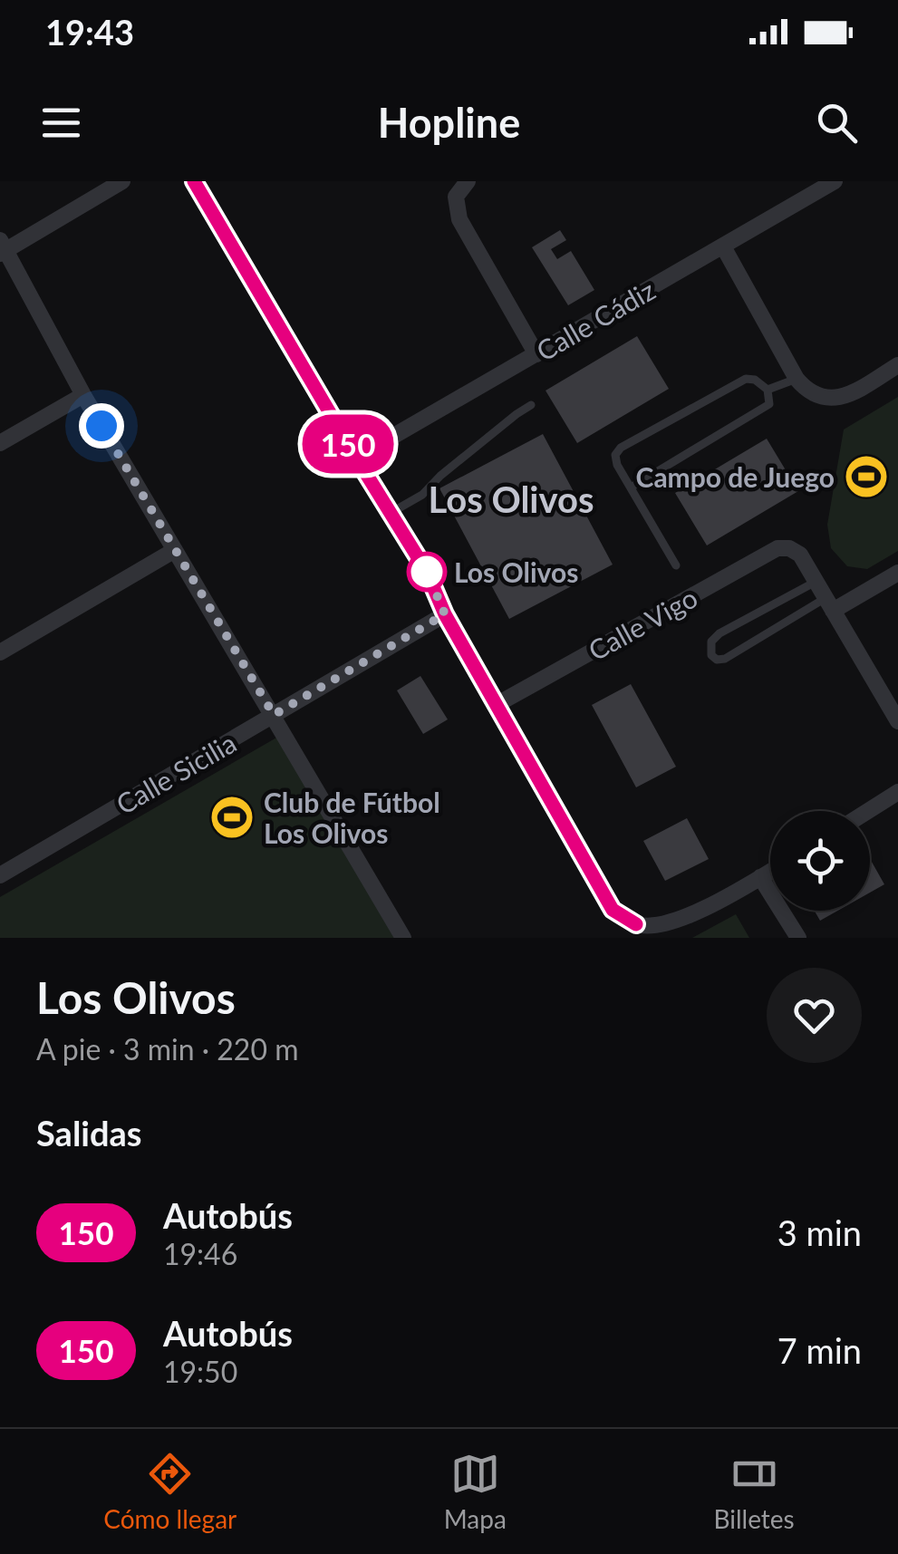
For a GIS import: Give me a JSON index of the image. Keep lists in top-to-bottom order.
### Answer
{
  "streets": {
    "street": ["Calle Cádiz", "Calle Vigo", "Calle Sicilia"]
  },
  "districts": ["Los Olivos"],
  "places": {
    "sports": ["Campo de Juego", "Club de Fútbol Los Olivos"],
    "other": ["Los Olivos"]
  },
  "lines": ["bus line 150"],
  "page": {
    "status": "19:43",
    "header": "Hopline",
    "on_map": "150",
    "heading": [
      ["Los Olivos", "A pie · 3 min · 220 m"],
      "Salidas"
    ],
    "list": [
      {
        "mark": "150",
        "name": "Autobús",
        "note": "19:46",
        "value": "3 min"
      },
      {
        "mark": "150",
        "name": "Autobús",
        "note": "19:50",
        "value": "7 min"
      }
    ],
    "tabs": ["Cómo llegar", "Mapa", "Billetes"]
  }
}
